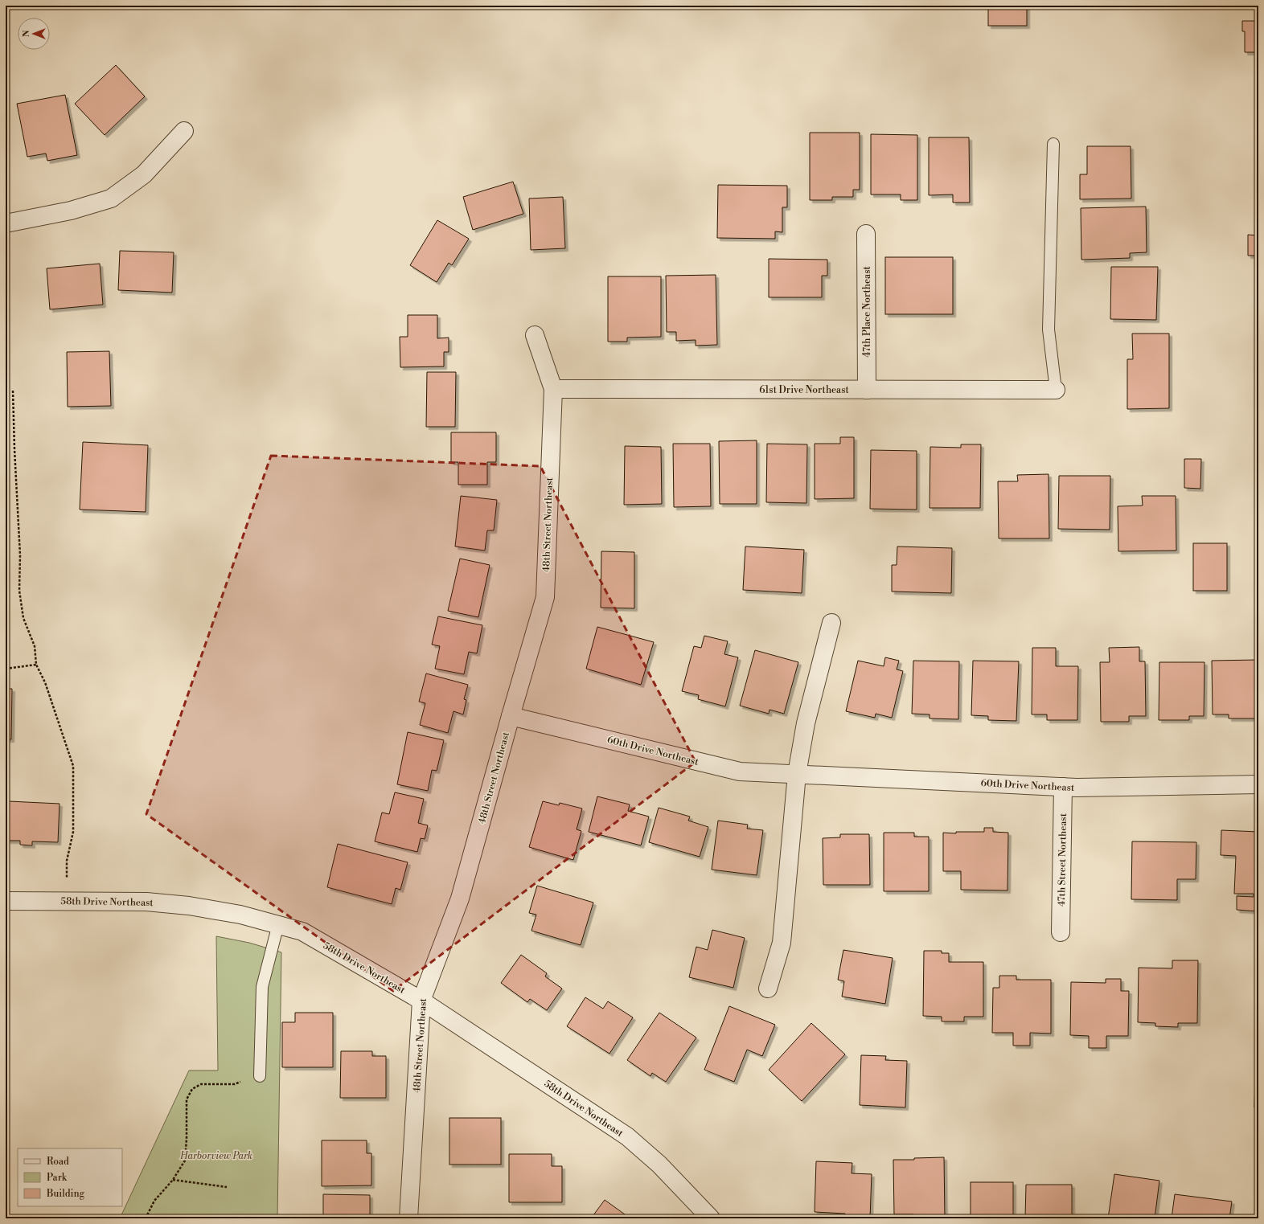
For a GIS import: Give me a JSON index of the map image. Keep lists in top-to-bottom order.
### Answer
{
  "streets": {
    "street": [
      "47th Place Northeast",
      "61st Drive Northeast",
      "48th Street Northeast",
      "60th Drive Northeast",
      "47th Street Northeast",
      "58th Drive Northeast"
    ]
  },
  "crossings": [
    ["47th Place Northeast", "61st Drive Northeast"],
    ["61st Drive Northeast", "48th Street Northeast"],
    ["48th Street Northeast", "60th Drive Northeast"],
    ["48th Street Northeast", "58th Drive Northeast"],
    ["60th Drive Northeast", "47th Street Northeast"]
  ],
  "parks": ["Harborview Park"],
  "legend": ["Road", "Park", "Building"],
  "north": "left"
}
